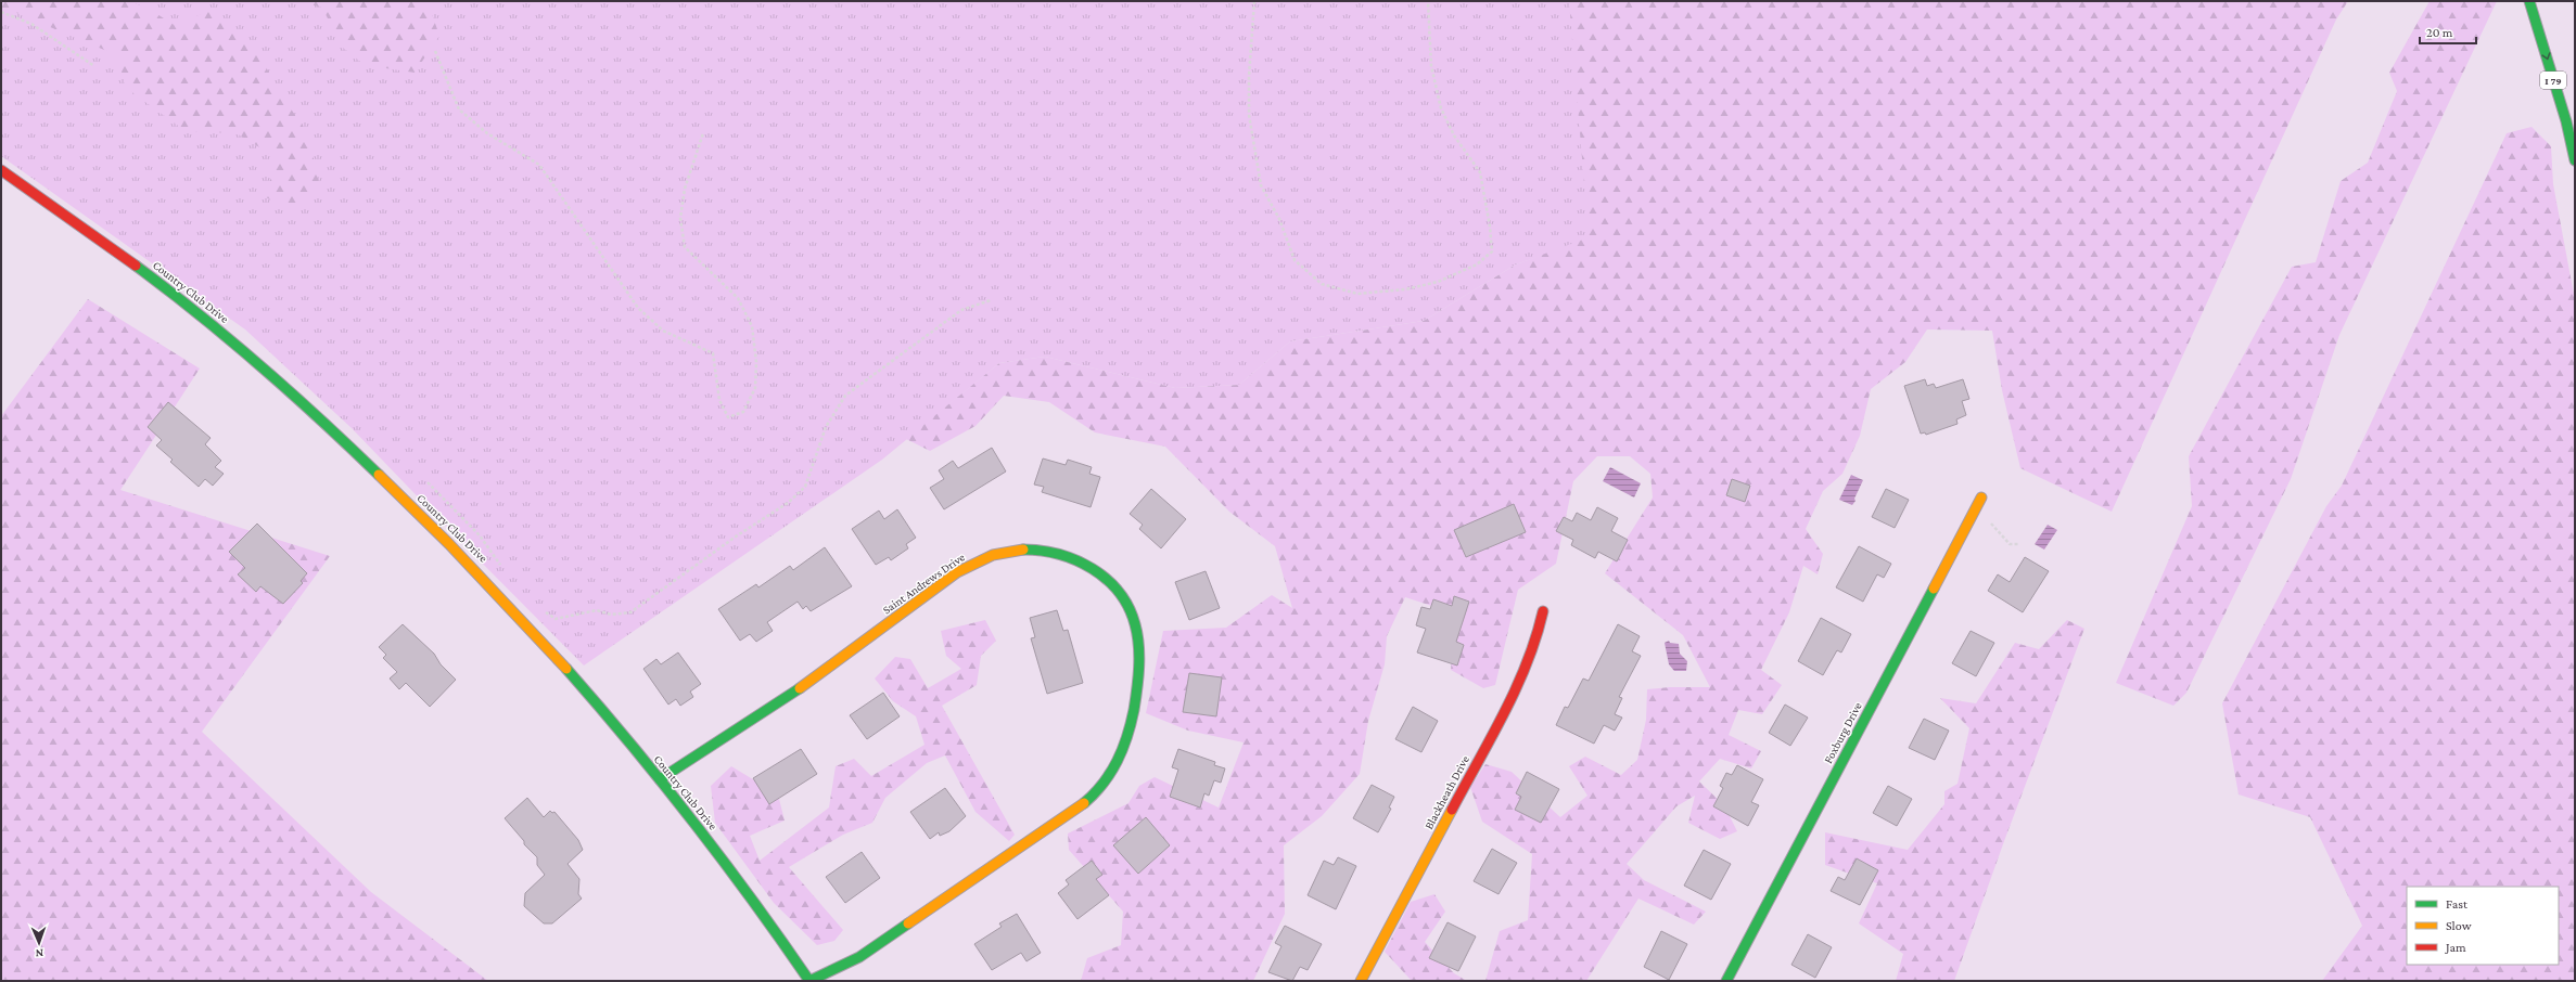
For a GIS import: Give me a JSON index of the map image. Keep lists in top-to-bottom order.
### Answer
{
  "streets": {
    "main road": [
      "I 79",
      "Country Club Drive",
      "Saint Andrews Drive",
      "Foxburg Drive",
      "Blackheath Drive"
    ]
  },
  "crossings": [
    ["Country Club Drive", "Saint Andrews Drive"]
  ],
  "legend": ["Fast", "Slow", "Jam"],
  "scale_bar": "20 m",
  "north": "bottom"
}
